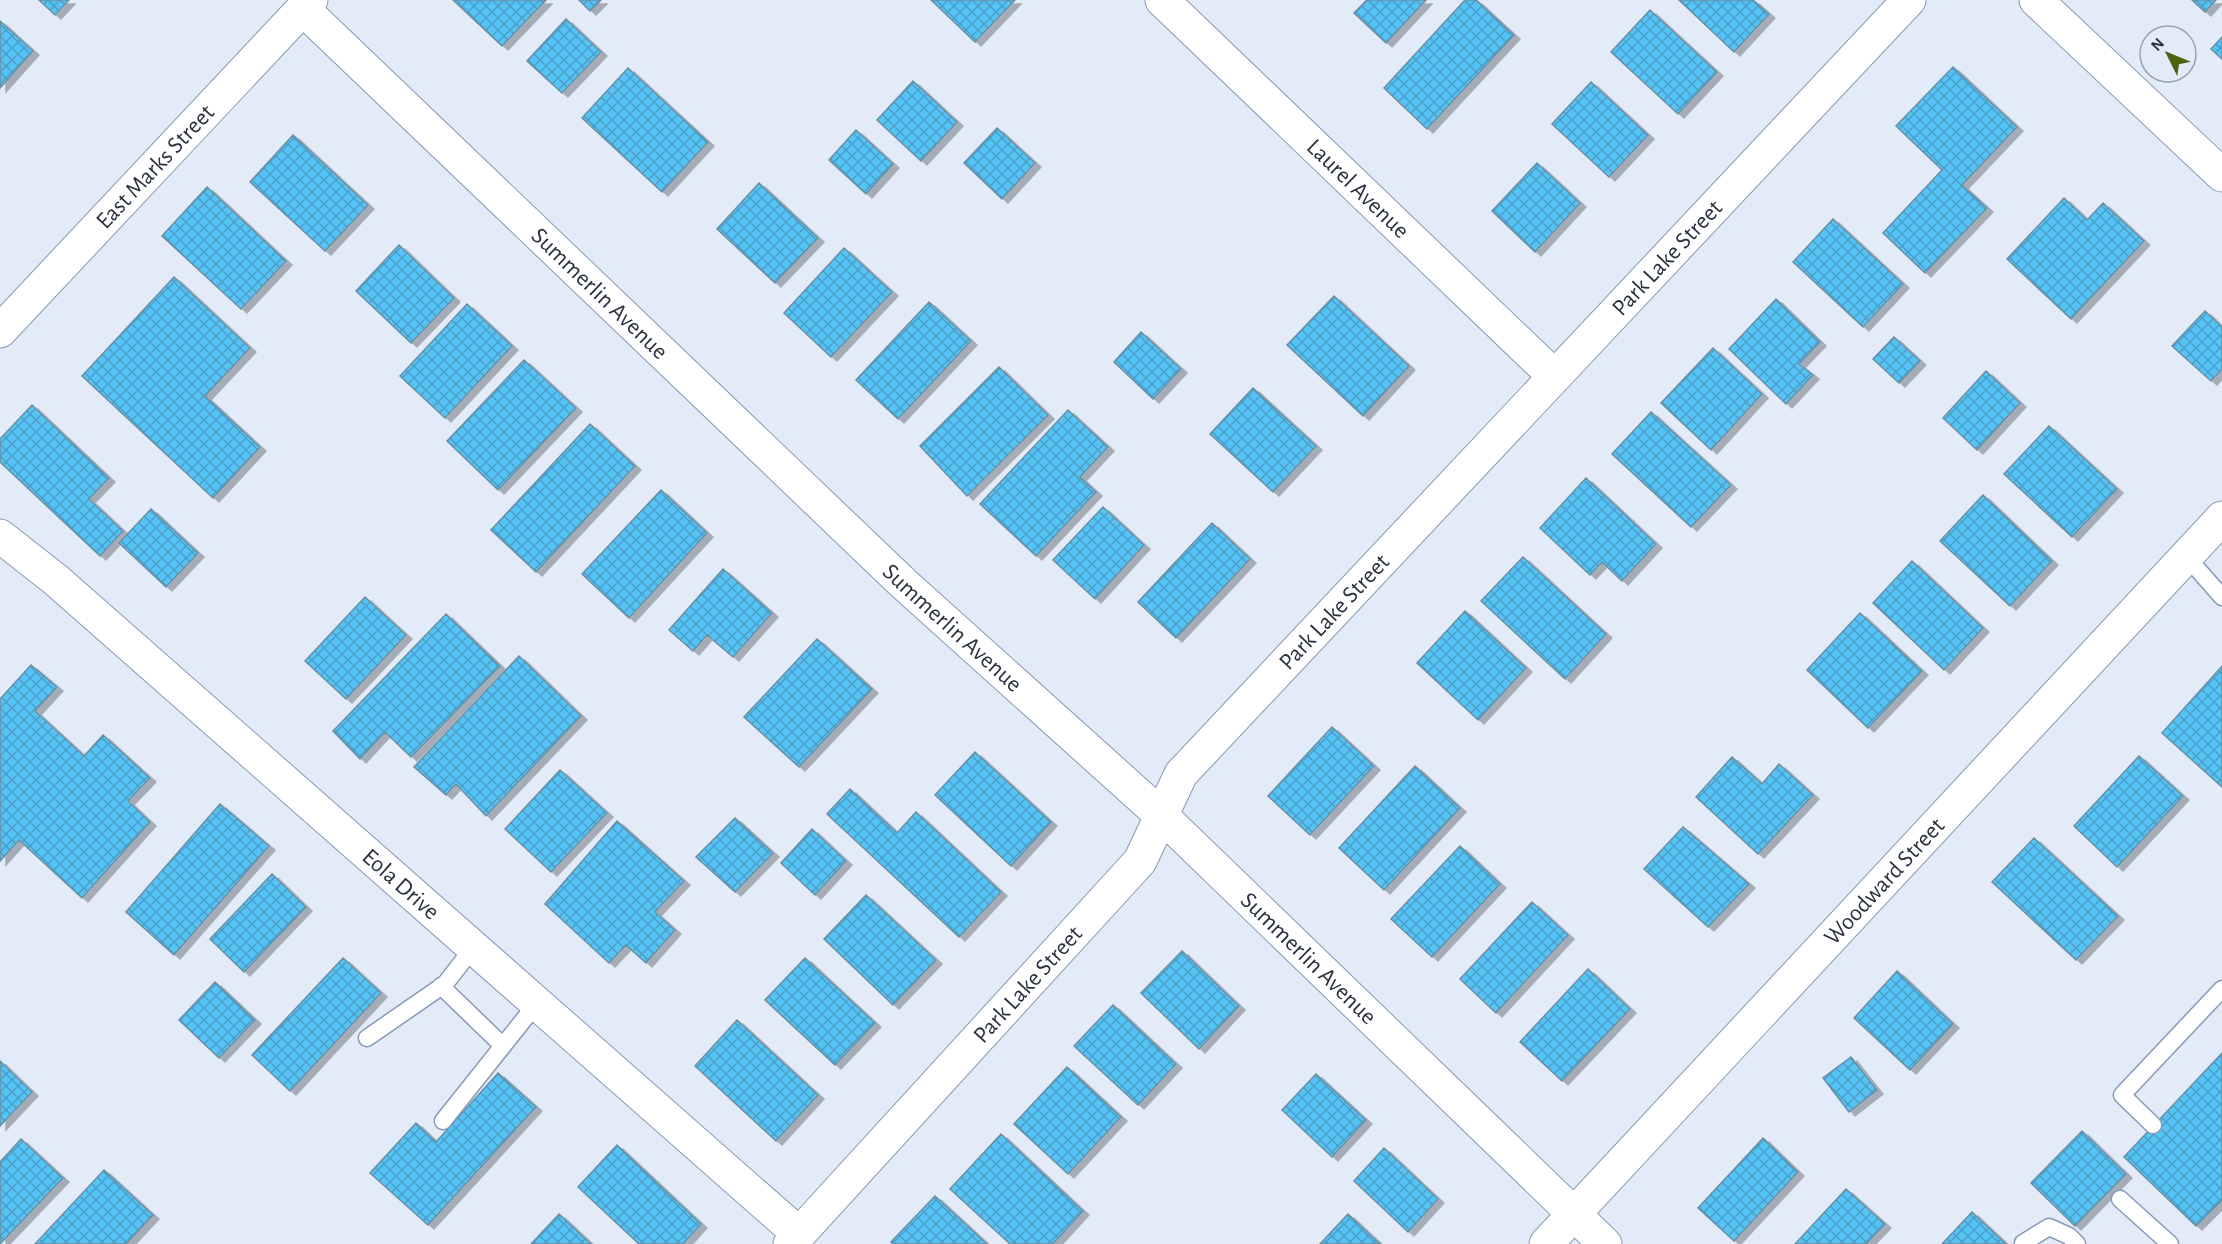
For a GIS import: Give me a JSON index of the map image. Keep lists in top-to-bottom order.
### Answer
{
  "streets": {
    "street": [
      "East Marks Street",
      "Laurel Avenue",
      "Park Lake Street",
      "Summerlin Avenue",
      "Woodward Street",
      "Eola Drive"
    ]
  },
  "crossings": [
    ["East Marks Street", "Summerlin Avenue"],
    ["Laurel Avenue", "Park Lake Street"],
    ["Park Lake Street", "Summerlin Avenue"],
    ["Park Lake Street", "Eola Drive"],
    ["Summerlin Avenue", "Woodward Street"]
  ],
  "north": "top left"
}
